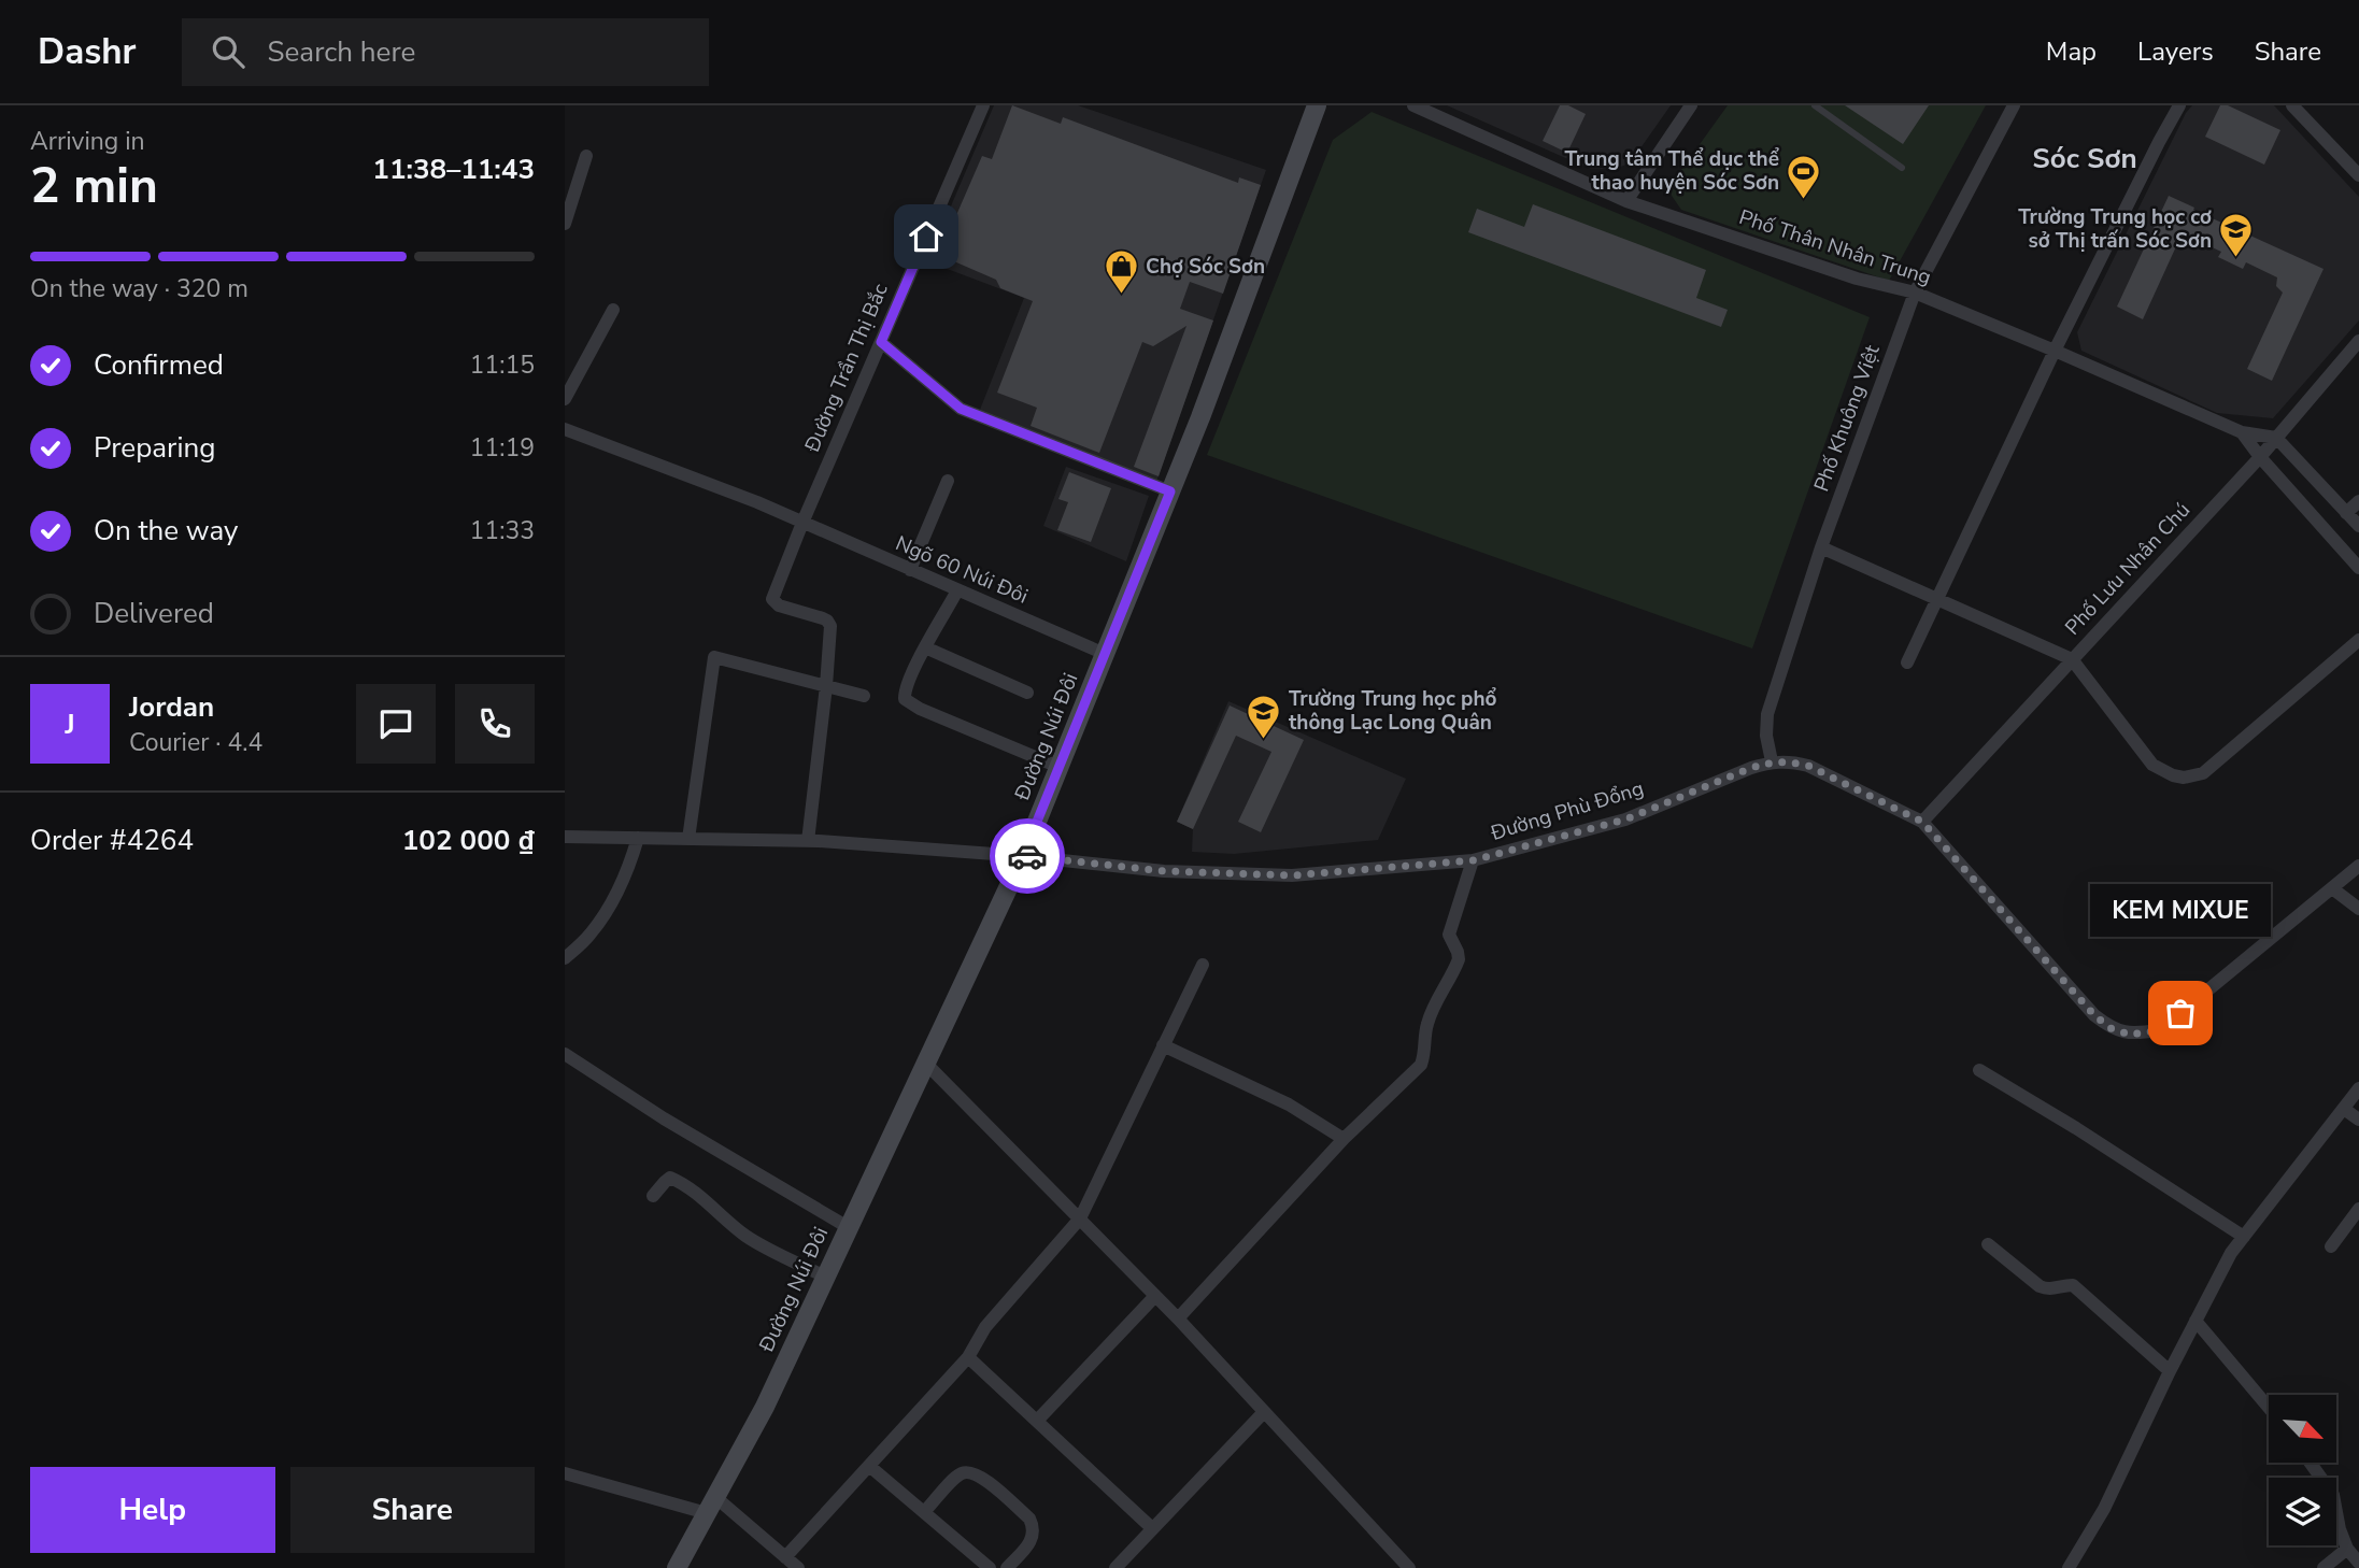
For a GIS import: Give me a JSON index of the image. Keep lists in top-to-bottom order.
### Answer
{
  "streets": {
    "main road": ["Đường Núi Đôi"],
    "street": [
      "Phố Thân Nhân Trung",
      "Đường Trần Thị Bắc",
      "Phố Khuông Việt",
      "Phố Lưu Nhân Chú",
      "Ngõ 60 Núi Đôi",
      "Đường Phù Đổng"
    ]
  },
  "crossings": [
    ["Phố Thân Nhân Trung", "Phố Khuông Việt"],
    ["Phố Thân Nhân Trung", "Phố Lưu Nhân Chú"],
    ["Đường Trần Thị Bắc", "Ngõ 60 Núi Đôi"],
    ["Phố Khuông Việt", "Đường Phù Đổng"],
    ["Phố Lưu Nhân Chú", "Đường Phù Đổng"],
    ["Ngõ 60 Núi Đôi", "Đường Núi Đôi"],
    ["Đường Núi Đôi", "Đường Phù Đổng"]
  ],
  "districts": ["Sóc Sơn"],
  "places": {
    "sports": ["Trung tâm Thể dục thể thao huyện Sóc Sơn"],
    "school or university": ["Trường Trung học cơ sở Thị trấn Sóc Sơn", "Trường Trung học phổ thông Lạc Long Quân"],
    "shop": ["Chợ Sóc Sơn"],
    "other": ["KEM MIXUE"]
  },
  "north": "bottom right",
  "page": {
    "header": "Dashr",
    "search": "Search here",
    "nav": ["Map", "Layers", "Share"],
    "heading": ["2 min", "Arriving in", "11:38–11:43"],
    "panel": [
      "Jordan",
      "Courier · 4.4",
      "Order #4264",
      "102 000 ₫"
    ],
    "bar": "On the way · 320 m",
    "list": [
      ["Confirmed", "11:15"],
      ["Preparing", "11:19"],
      ["On the way", "11:33"],
      "Delivered"
    ],
    "round": "J",
    "bubble": "KEM MIXUE",
    "buttons": ["Help", "Share"]
  }
}
